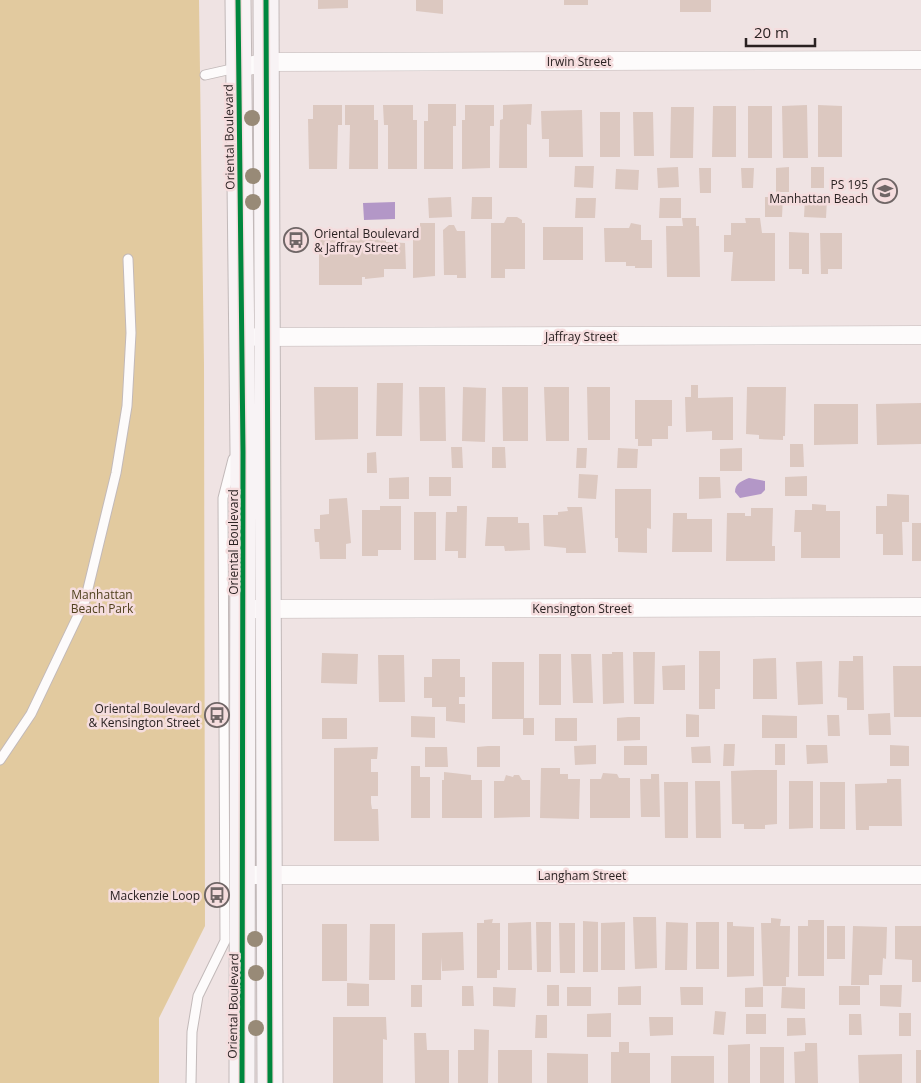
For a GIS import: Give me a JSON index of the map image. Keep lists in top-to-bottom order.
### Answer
{
  "streets": {
    "street": [
      "Irwin Street",
      "Oriental Boulevard",
      "Jaffray Street",
      "Kensington Street",
      "Langham Street"
    ]
  },
  "crossings": [
    ["Irwin Street", "Oriental Boulevard"],
    ["Oriental Boulevard", "Jaffray Street"],
    ["Oriental Boulevard", "Kensington Street"],
    ["Oriental Boulevard", "Langham Street"]
  ],
  "parks": ["Manhattan Beach Park"],
  "places": {
    "school or university": ["PS 195 Manhattan Beach"],
    "bus stop": ["Oriental Boulevard & Jaffray Street", "Oriental Boulevard & Kensington Street", "Mackenzie Loop"]
  },
  "scale_bar": "20 m"
}
